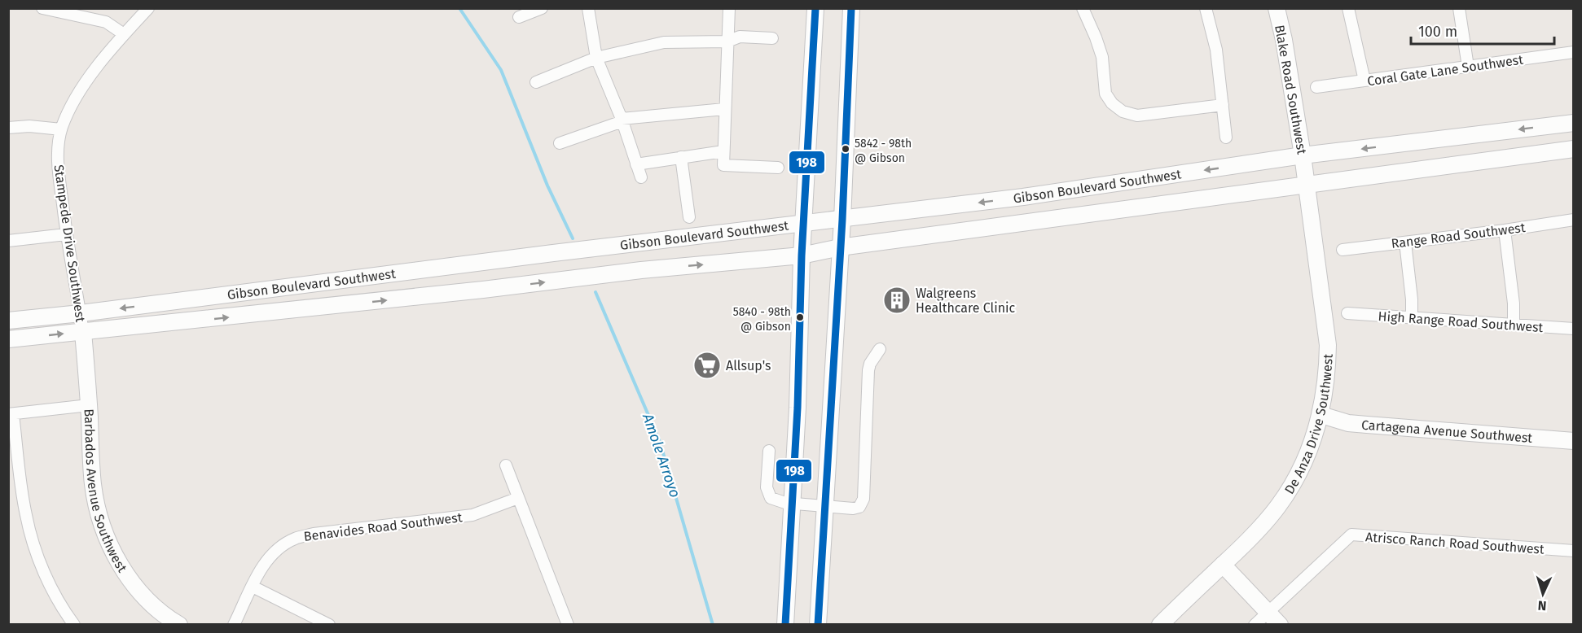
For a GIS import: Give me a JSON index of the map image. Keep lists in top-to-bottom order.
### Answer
{
  "streets": {
    "street": [
      "Coral Gate Lane Southwest",
      "Blake Road Southwest",
      "Gibson Boulevard Southwest",
      "Range Road Southwest",
      "Stampede Drive Southwest",
      "High Range Road Southwest",
      "De Anza Drive Southwest",
      "Cartagena Avenue Southwest",
      "Barbados Avenue Southwest",
      "Benavides Road Southwest",
      "Atrisco Ranch Road Southwest"
    ]
  },
  "crossings": [
    ["Blake Road Southwest", "Gibson Boulevard Southwest"],
    ["Blake Road Southwest", "De Anza Drive Southwest"],
    ["Gibson Boulevard Southwest", "Stampede Drive Southwest"],
    ["Gibson Boulevard Southwest", "De Anza Drive Southwest"],
    ["Gibson Boulevard Southwest", "Barbados Avenue Southwest"],
    ["Stampede Drive Southwest", "Barbados Avenue Southwest"],
    ["De Anza Drive Southwest", "Cartagena Avenue Southwest"]
  ],
  "water": ["Amole Arroyo"],
  "places": {
    "other": ["5842 - 98th @ Gibson", "5840 - 98th @ Gibson"],
    "building": ["Walgreens Healthcare Clinic"],
    "supermarket": ["Allsup's"]
  },
  "lines": ["transit line 198"],
  "scale_bar": "100 m",
  "north": "bottom"
}
